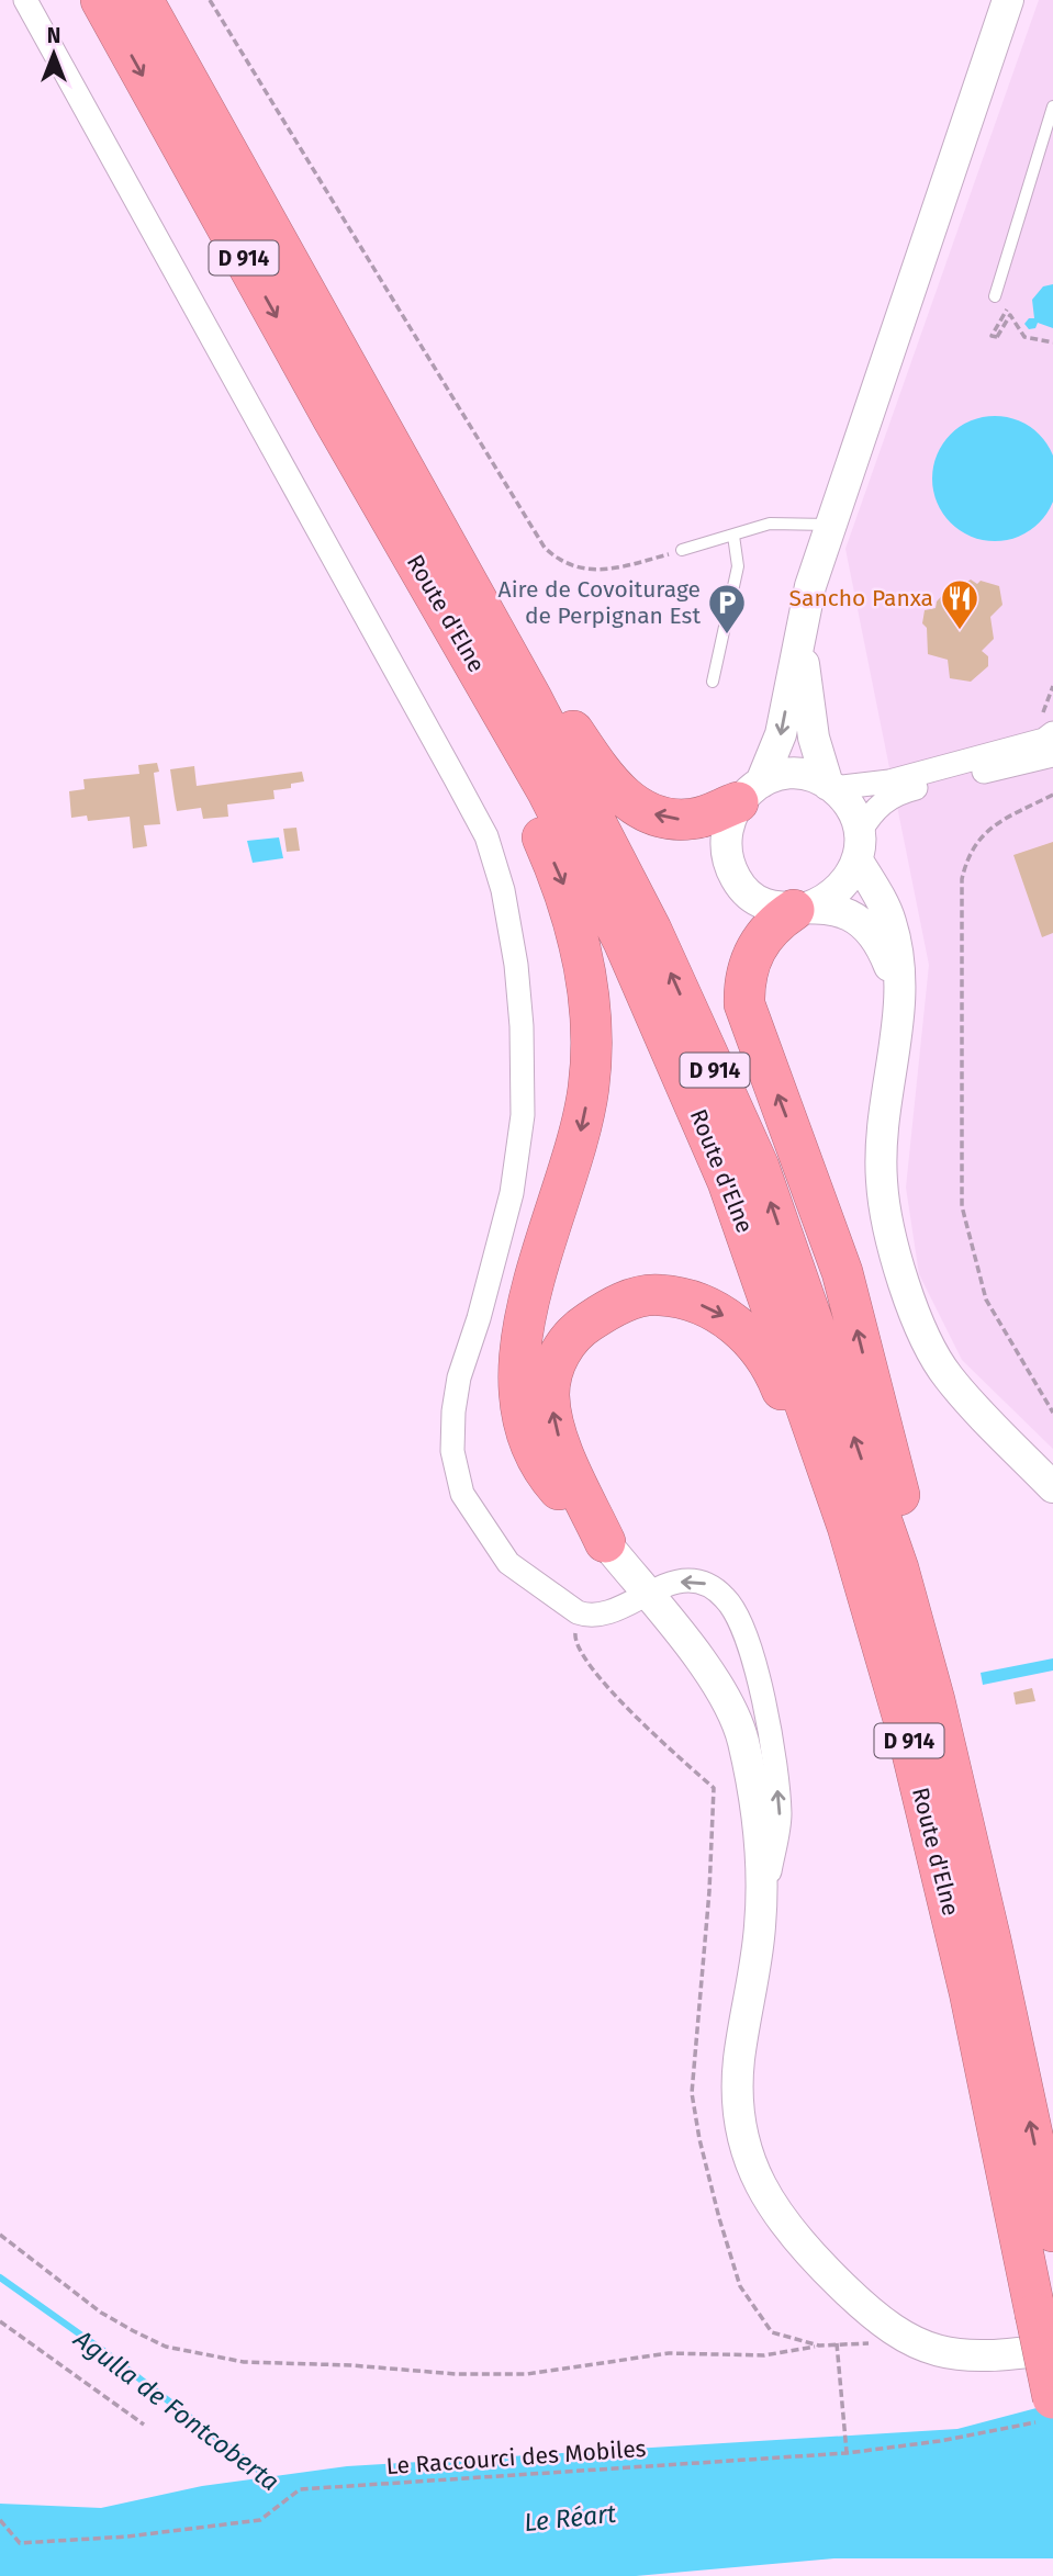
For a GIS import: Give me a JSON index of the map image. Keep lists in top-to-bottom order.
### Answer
{
  "streets": {
    "highway": ["D 914", "Route d'Elne"],
    "path": ["Le Raccourci des Mobiles"]
  },
  "crossings": [
    ["D 914", "Route d'Elne"],
    ["D 914", "Le Raccourci des Mobiles"]
  ],
  "water": ["Agulla de Fontcoberta", "Le Réart"],
  "places": {
    "restaurant": ["Sancho Panxa"],
    "parking": ["Aire de Covoiturage de Perpignan Est"]
  },
  "north": "top"
}
